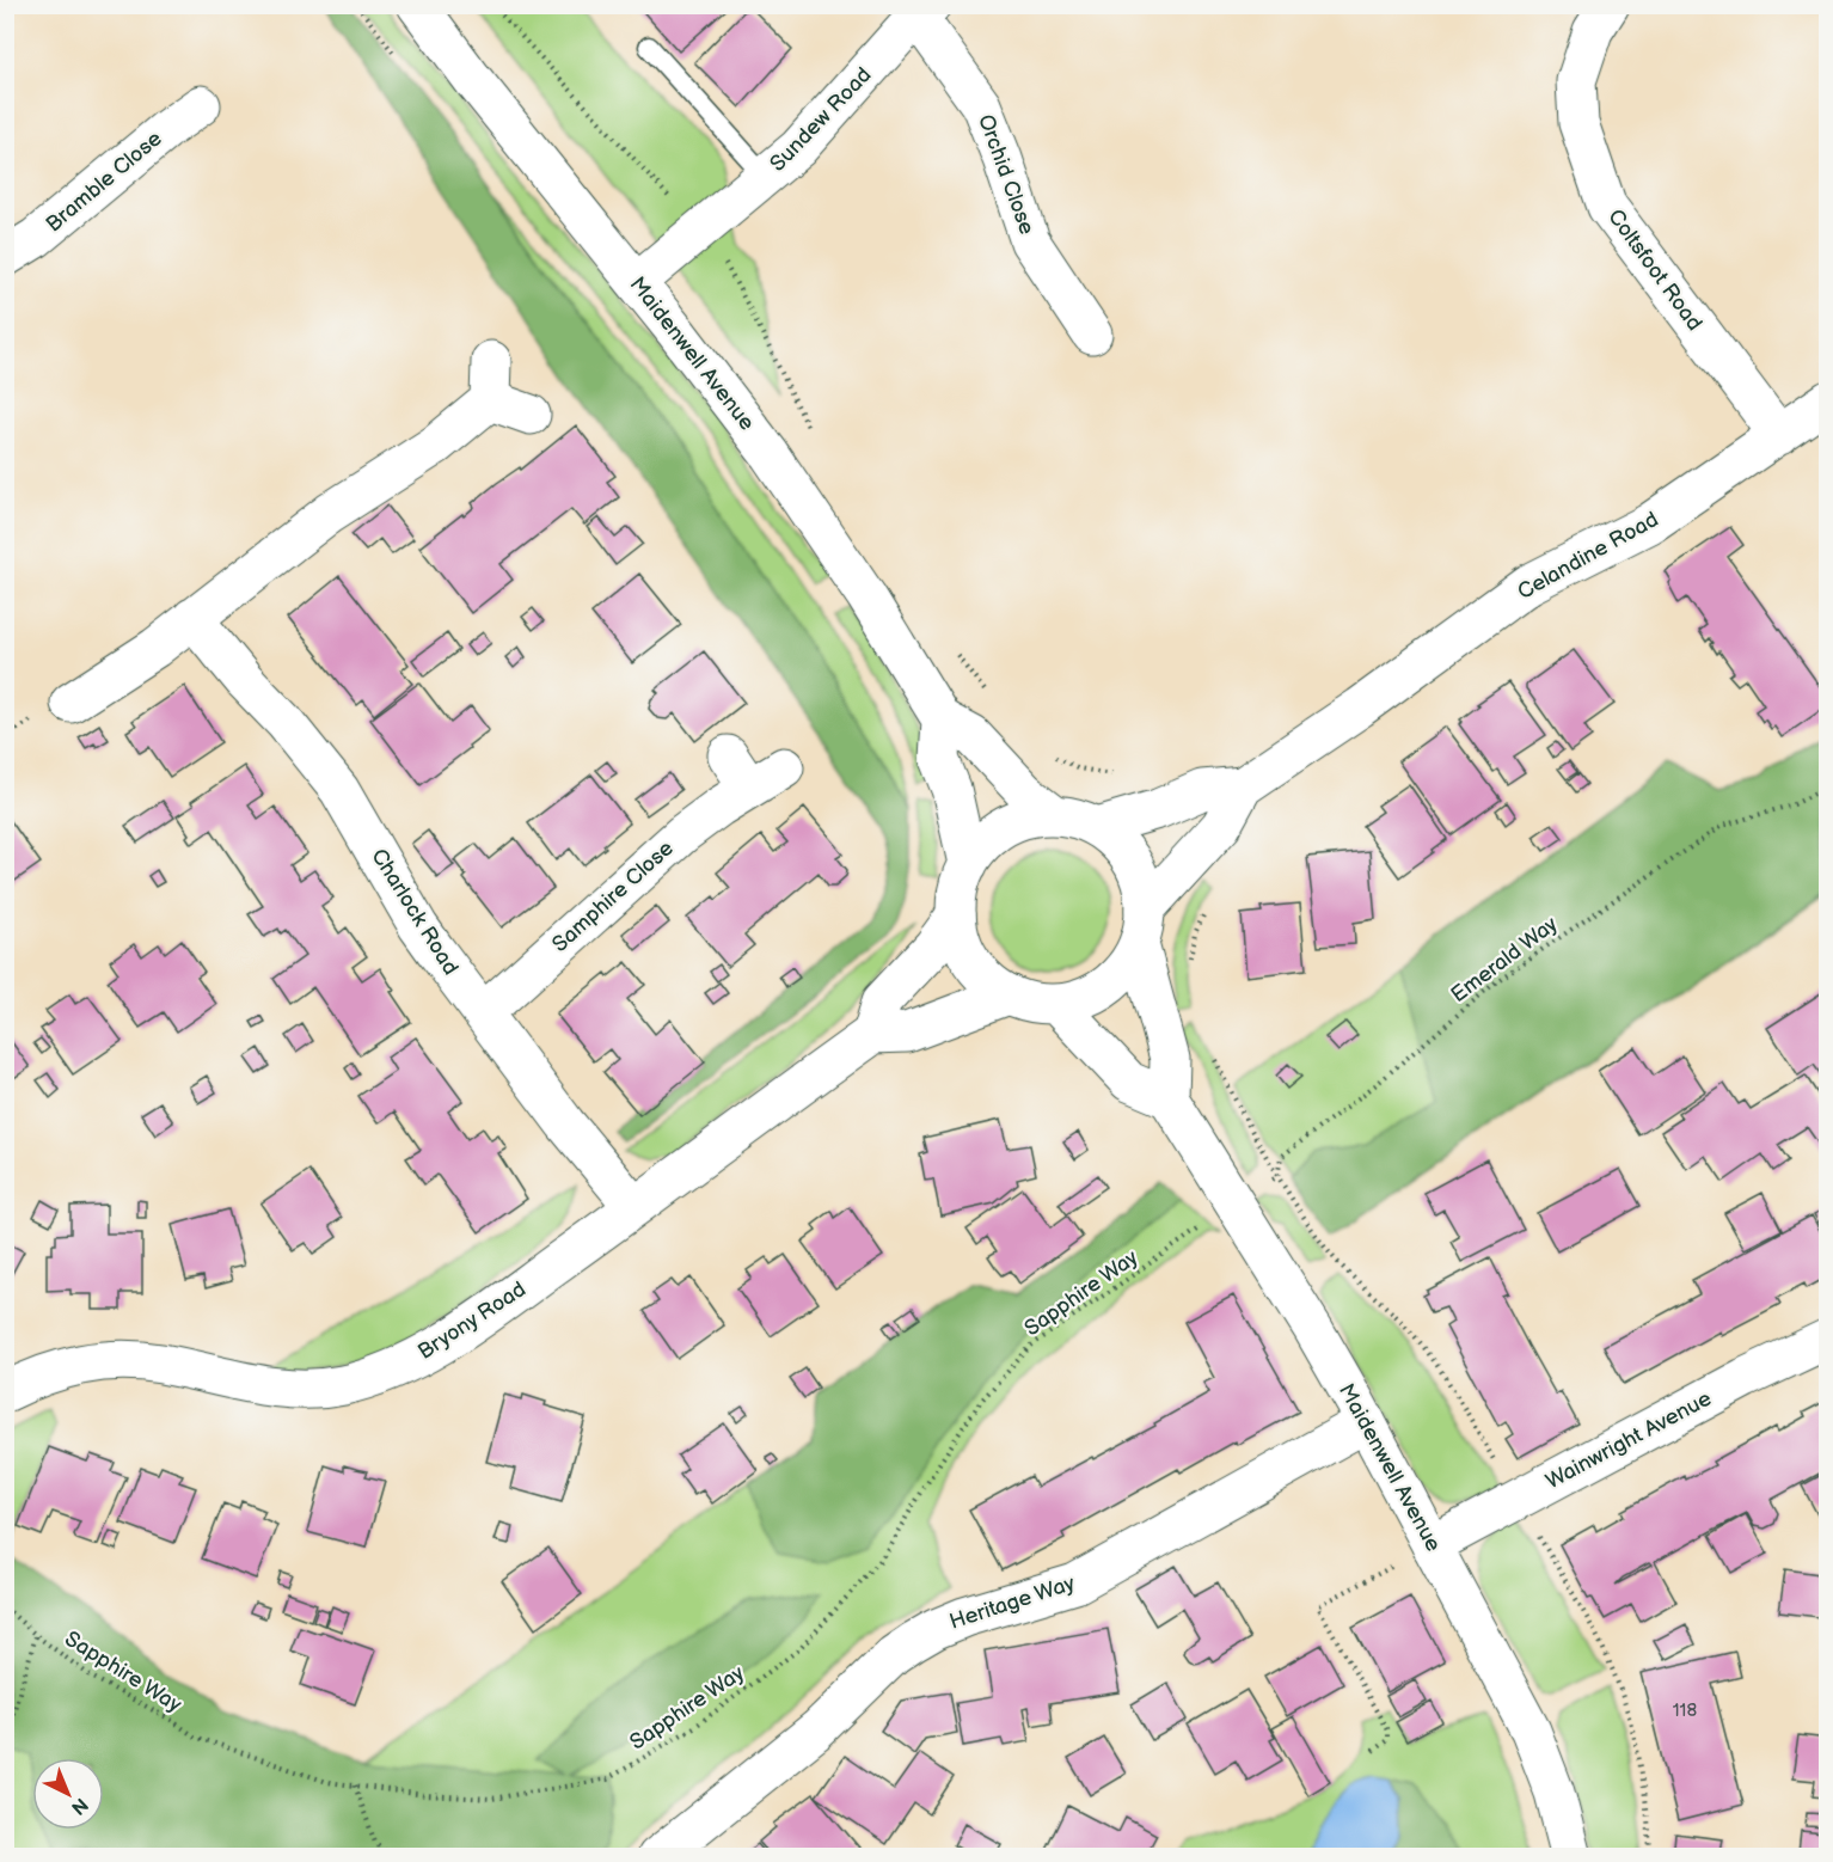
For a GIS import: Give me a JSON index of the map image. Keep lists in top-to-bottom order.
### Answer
{
  "streets": {
    "street": [
      "Sundew Road",
      "Orchid Close",
      "Bramble Close",
      "Coltsfoot Road",
      "Maidenwell Avenue",
      "Celandine Road",
      "Samphire Close",
      "Charlock Road",
      "Bryony Road",
      "Wainwright Avenue",
      "Heritage Way"
    ],
    "path": ["Emerald Way", "Sapphire Way"]
  },
  "crossings": [
    ["Sundew Road", "Orchid Close"],
    ["Sundew Road", "Maidenwell Avenue"],
    ["Coltsfoot Road", "Celandine Road"],
    ["Maidenwell Avenue", "Celandine Road"],
    ["Maidenwell Avenue", "Emerald Way"],
    ["Maidenwell Avenue", "Sapphire Way"],
    ["Maidenwell Avenue", "Wainwright Avenue"],
    ["Maidenwell Avenue", "Heritage Way"],
    ["Samphire Close", "Charlock Road"],
    ["Charlock Road", "Bryony Road"],
    ["Emerald Way", "Sapphire Way"]
  ],
  "house_numbers": ["118"],
  "north": "bottom right"
}
